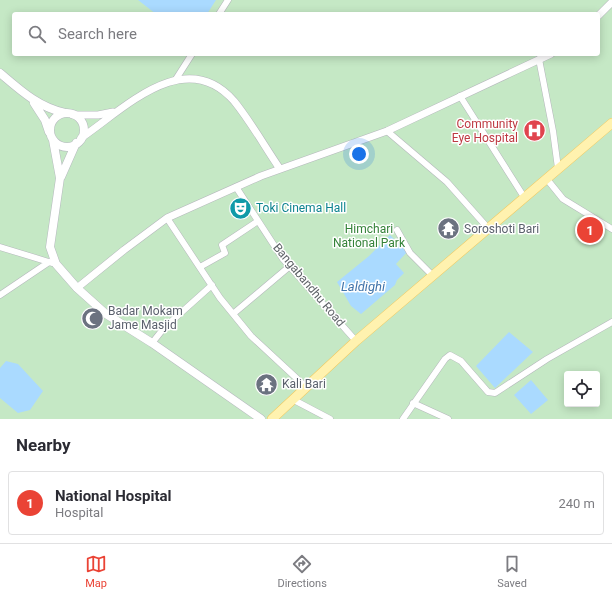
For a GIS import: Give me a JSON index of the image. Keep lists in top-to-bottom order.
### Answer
{
  "streets": {
    "street": ["Bangabandhu Road"]
  },
  "water": ["Laldighi"],
  "parks": ["Himchari National Park"],
  "places": {
    "hospital": ["Community Eye Hospital"],
    "theatre": ["Toki Cinema Hall"],
    "temple": ["Soroshoti Bari", "Kali Bari"],
    "mosque": ["Badar Mokam Jame Masjid"]
  },
  "page": {
    "search": "Search here",
    "pins": "1",
    "heading": "Nearby",
    "list": [
      {
        "mark": "1",
        "name": "National Hospital",
        "note": "Hospital",
        "value": "240 m"
      }
    ],
    "nav": ["Map", "Directions", "Saved"]
  }
}
